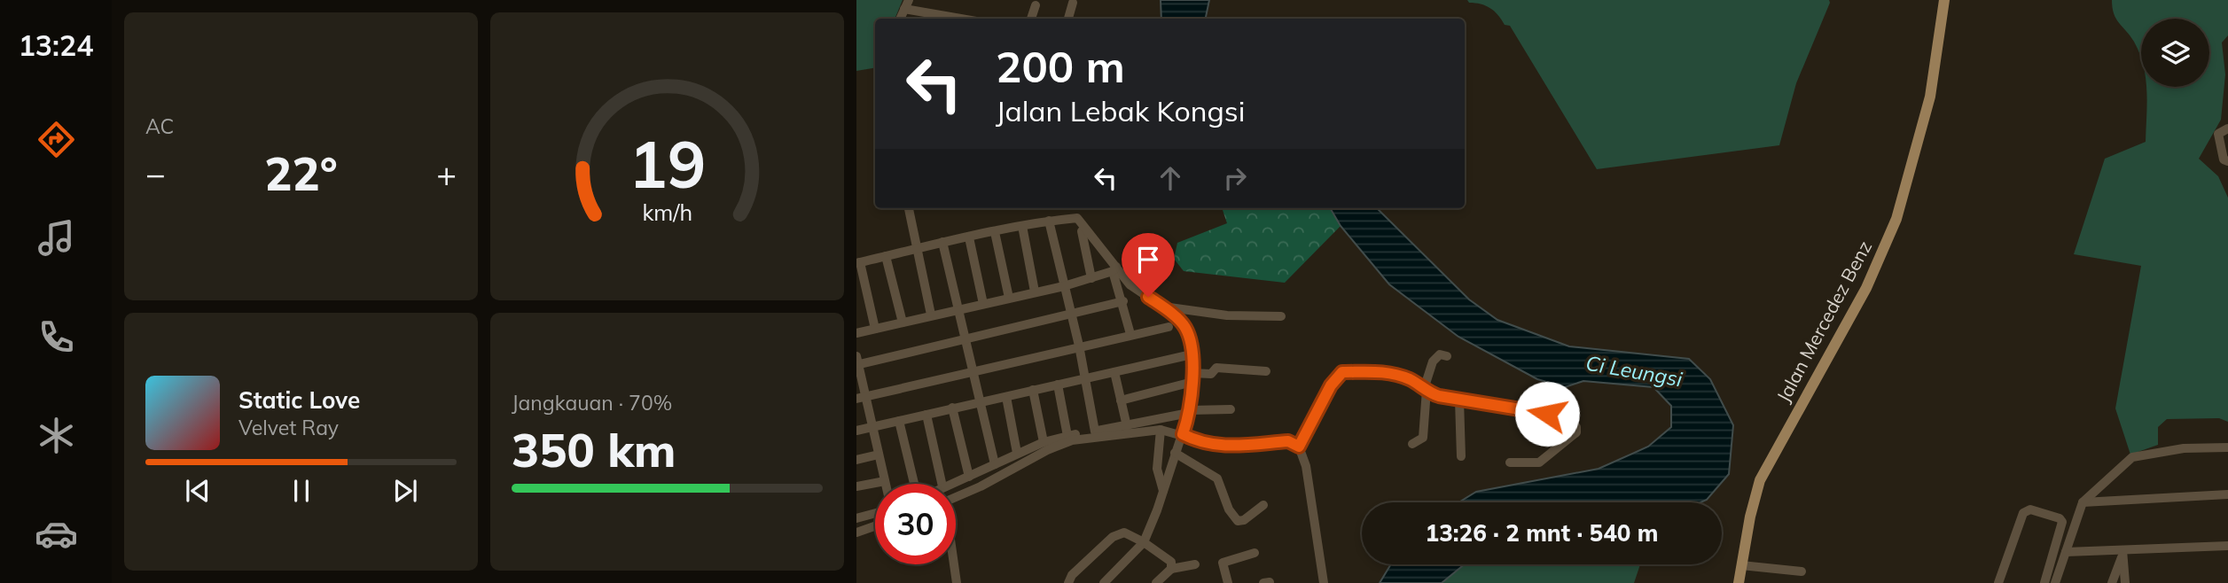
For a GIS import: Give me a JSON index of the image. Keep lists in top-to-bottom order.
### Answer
{
  "streets": {
    "main road": ["Jalan Mercedez Benz"]
  },
  "water": ["Ci Leungsi"],
  "page": {
    "tabs": "13:24",
    "tile": [
      "AC",
      ["Jangkauan · 70%", "350 km"]
    ],
    "turn": ["200 m", "Jalan Lebak Kongsi"],
    "heat": ["−", "22°", "+"],
    "song": ["Static Love", "Velvet Ray"],
    "limit": "30",
    "trip": "13:26 · 2 mnt · 540 m",
    "gauge": ["19", "km/h"]
  }
}
